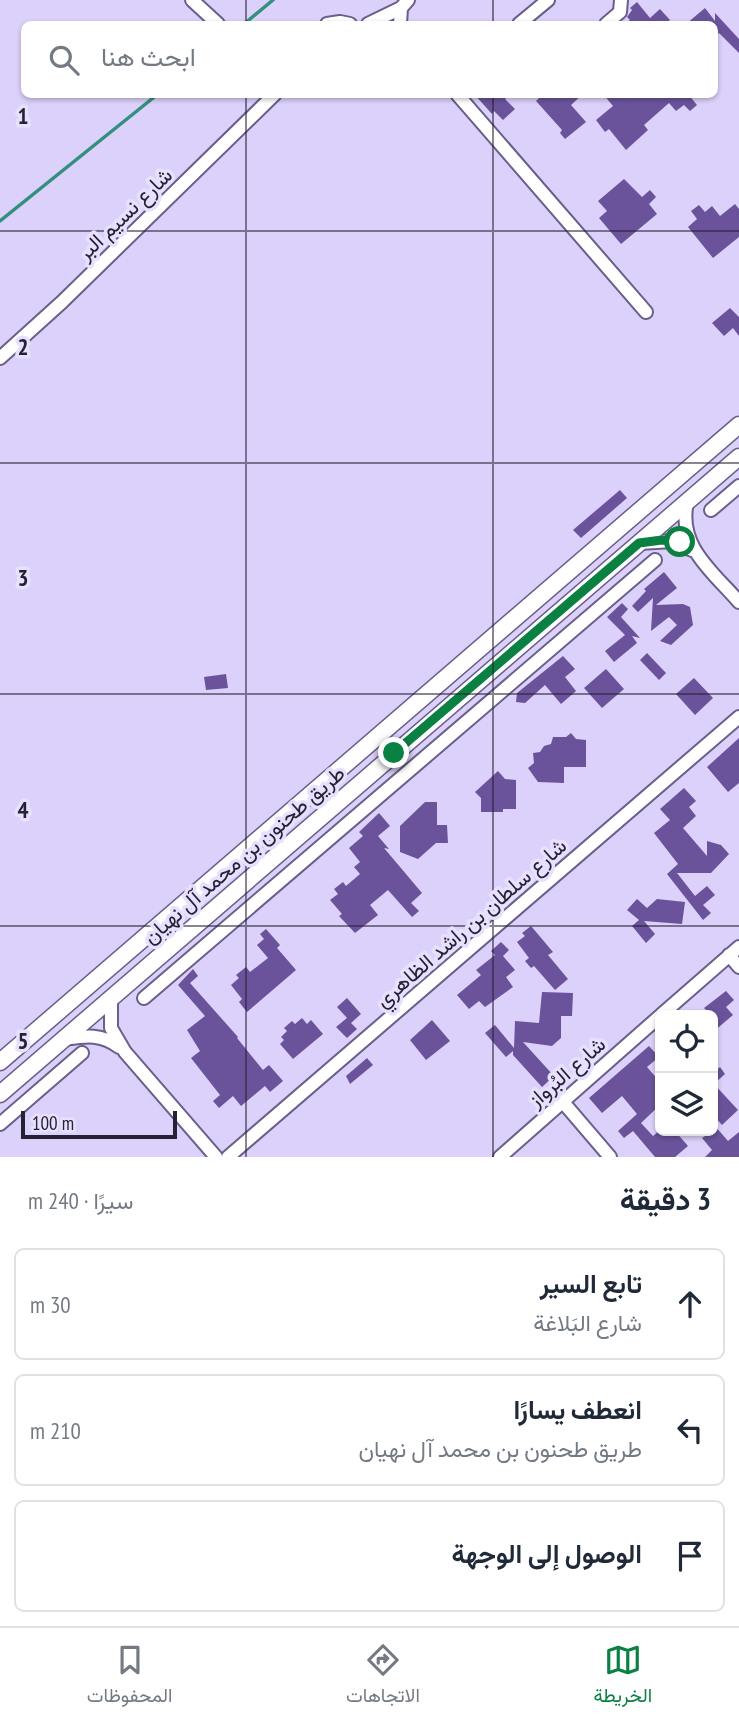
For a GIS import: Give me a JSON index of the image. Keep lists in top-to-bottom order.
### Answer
{
  "streets": {
    "main road": ["طريق طحنون بن محمد آل نهيان"],
    "street": ["شارع نسيم البر", "شارع سلطان بن راشد الظاهري", "شارع البُرواز"]
  },
  "scale_bar": "100 m",
  "page": {
    "search": "ابحث هنا",
    "scale": "100 m",
    "heading": ["3 دقيقة", "سيرًا · 240 m"],
    "list": [
      ["تابع السير", "شارع البَلاغة", "30 m"],
      ["انعطف يسارًا", "طريق طحنون بن محمد آل نهيان", "210 m"],
      "الوصول إلى الوجهة"
    ],
    "nav": ["الخريطة", "الاتجاهات", "المحفوظات"]
  },
  "grid": {
    "rows": [
      "1",
      "2",
      "3",
      "4",
      "5"
    ]
  }
}
